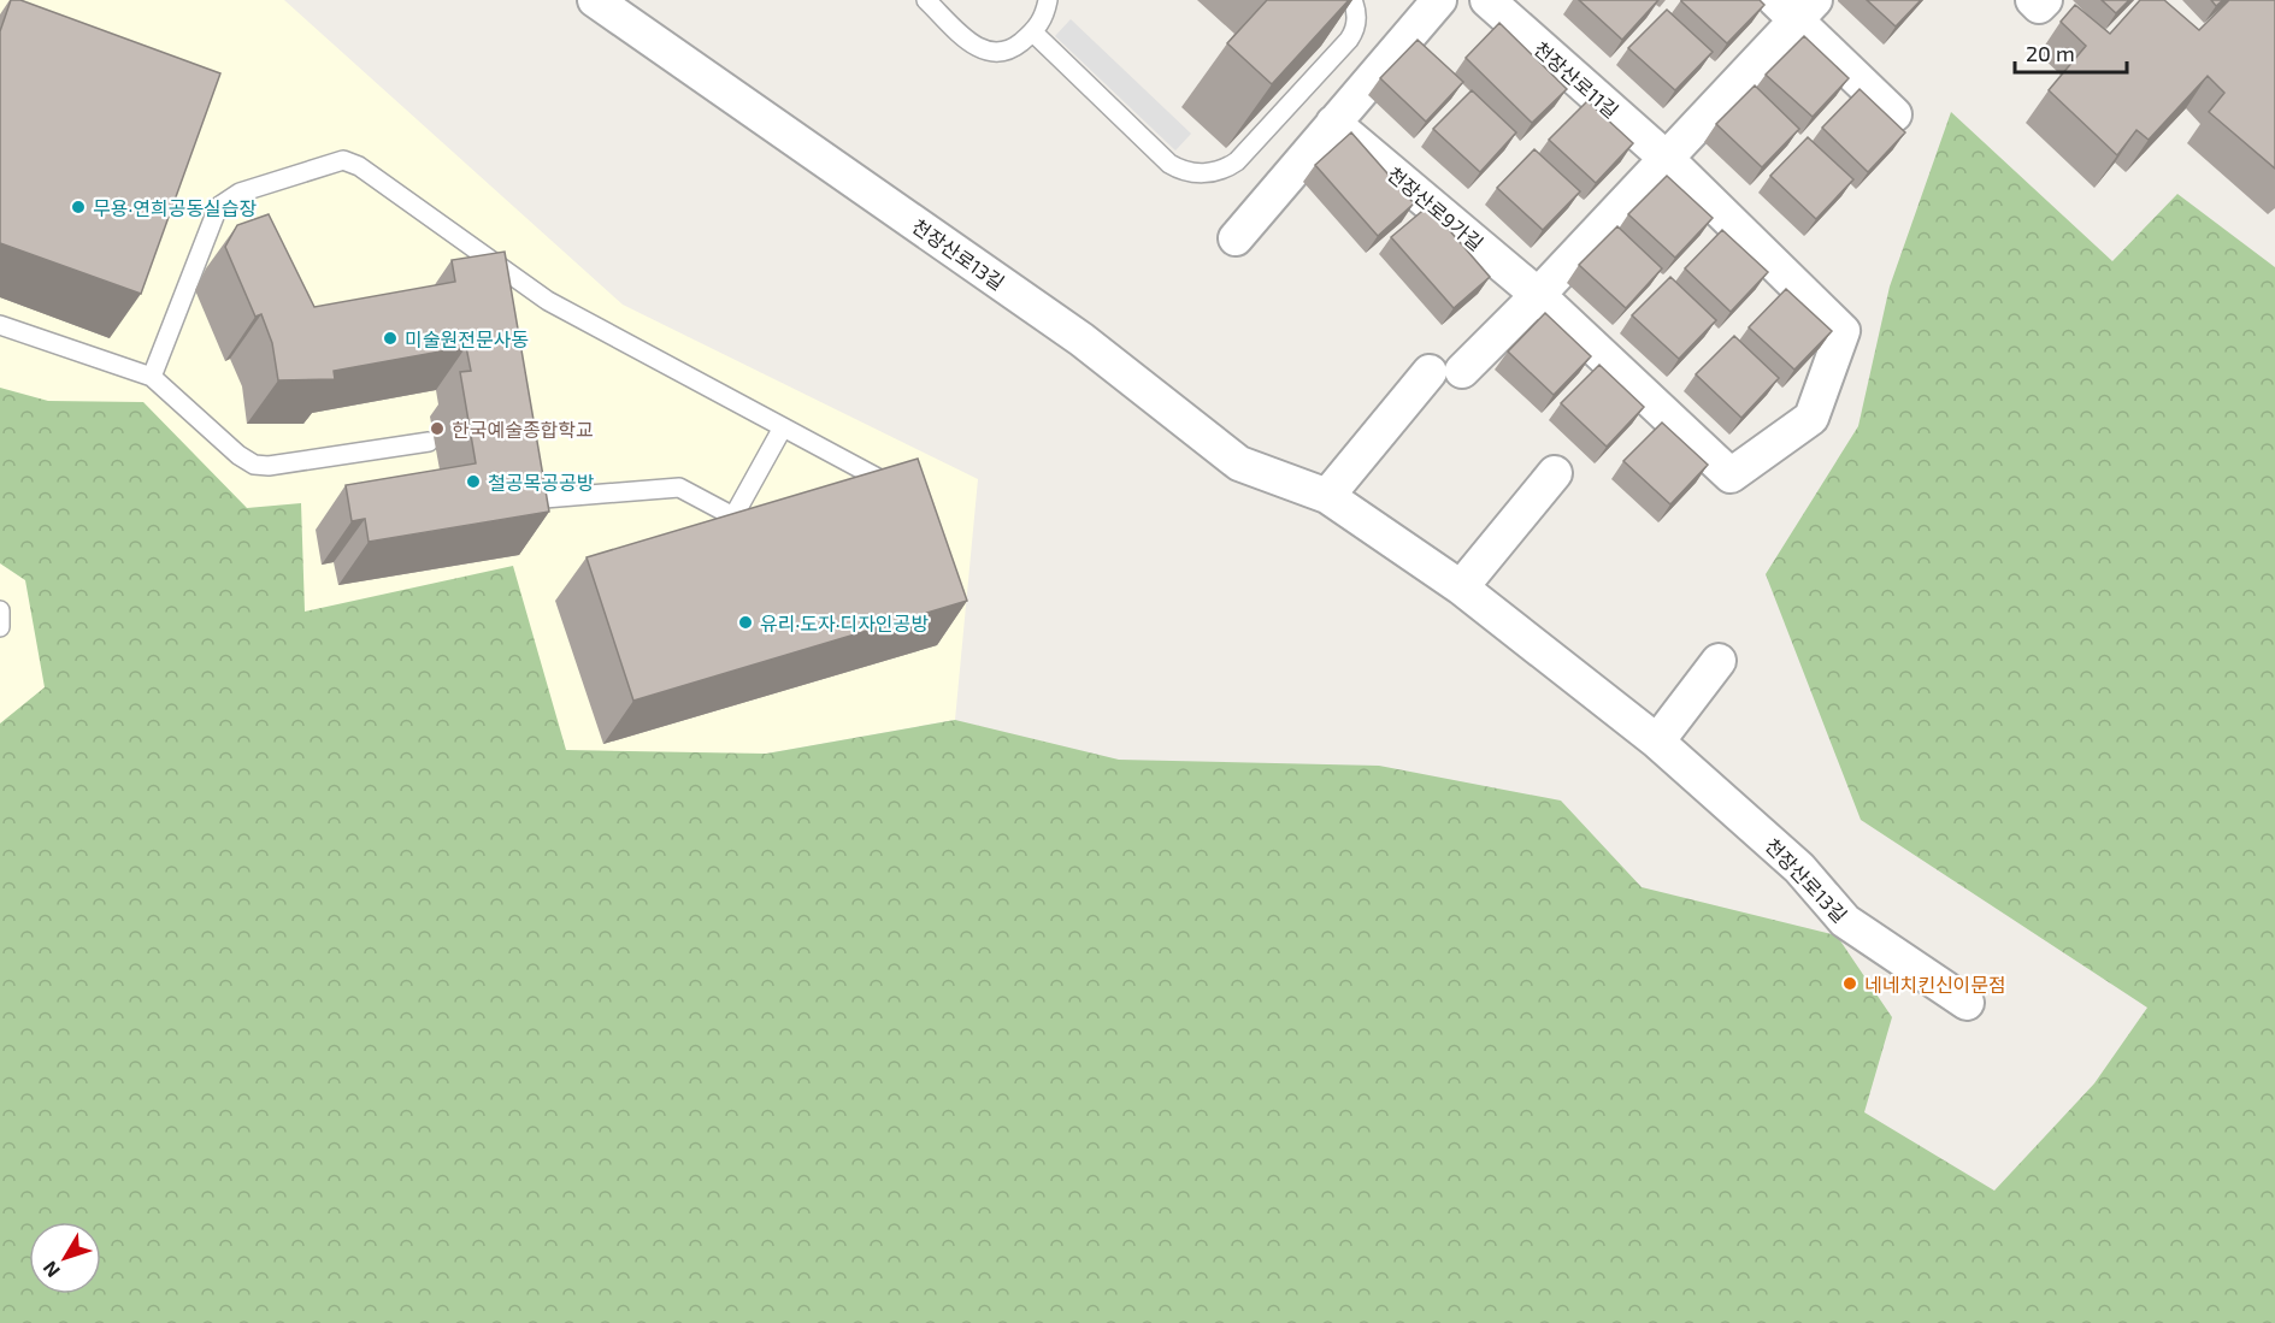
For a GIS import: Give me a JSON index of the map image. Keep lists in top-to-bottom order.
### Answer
{
  "streets": {
    "street": ["천장산로11길", "천장산로9가길", "천장산로13길"]
  },
  "crossings": [
    ["천장산로11길", "천장산로9가길"]
  ],
  "places": [
    "무용·연희공동실습장",
    "미술원전문사동",
    "한국예술종합학교",
    "철공목공공방",
    "유리·도자·디자인공방",
    "네네치킨신이문점"
  ],
  "scale_bar": "20 m",
  "north": "bottom left"
}
